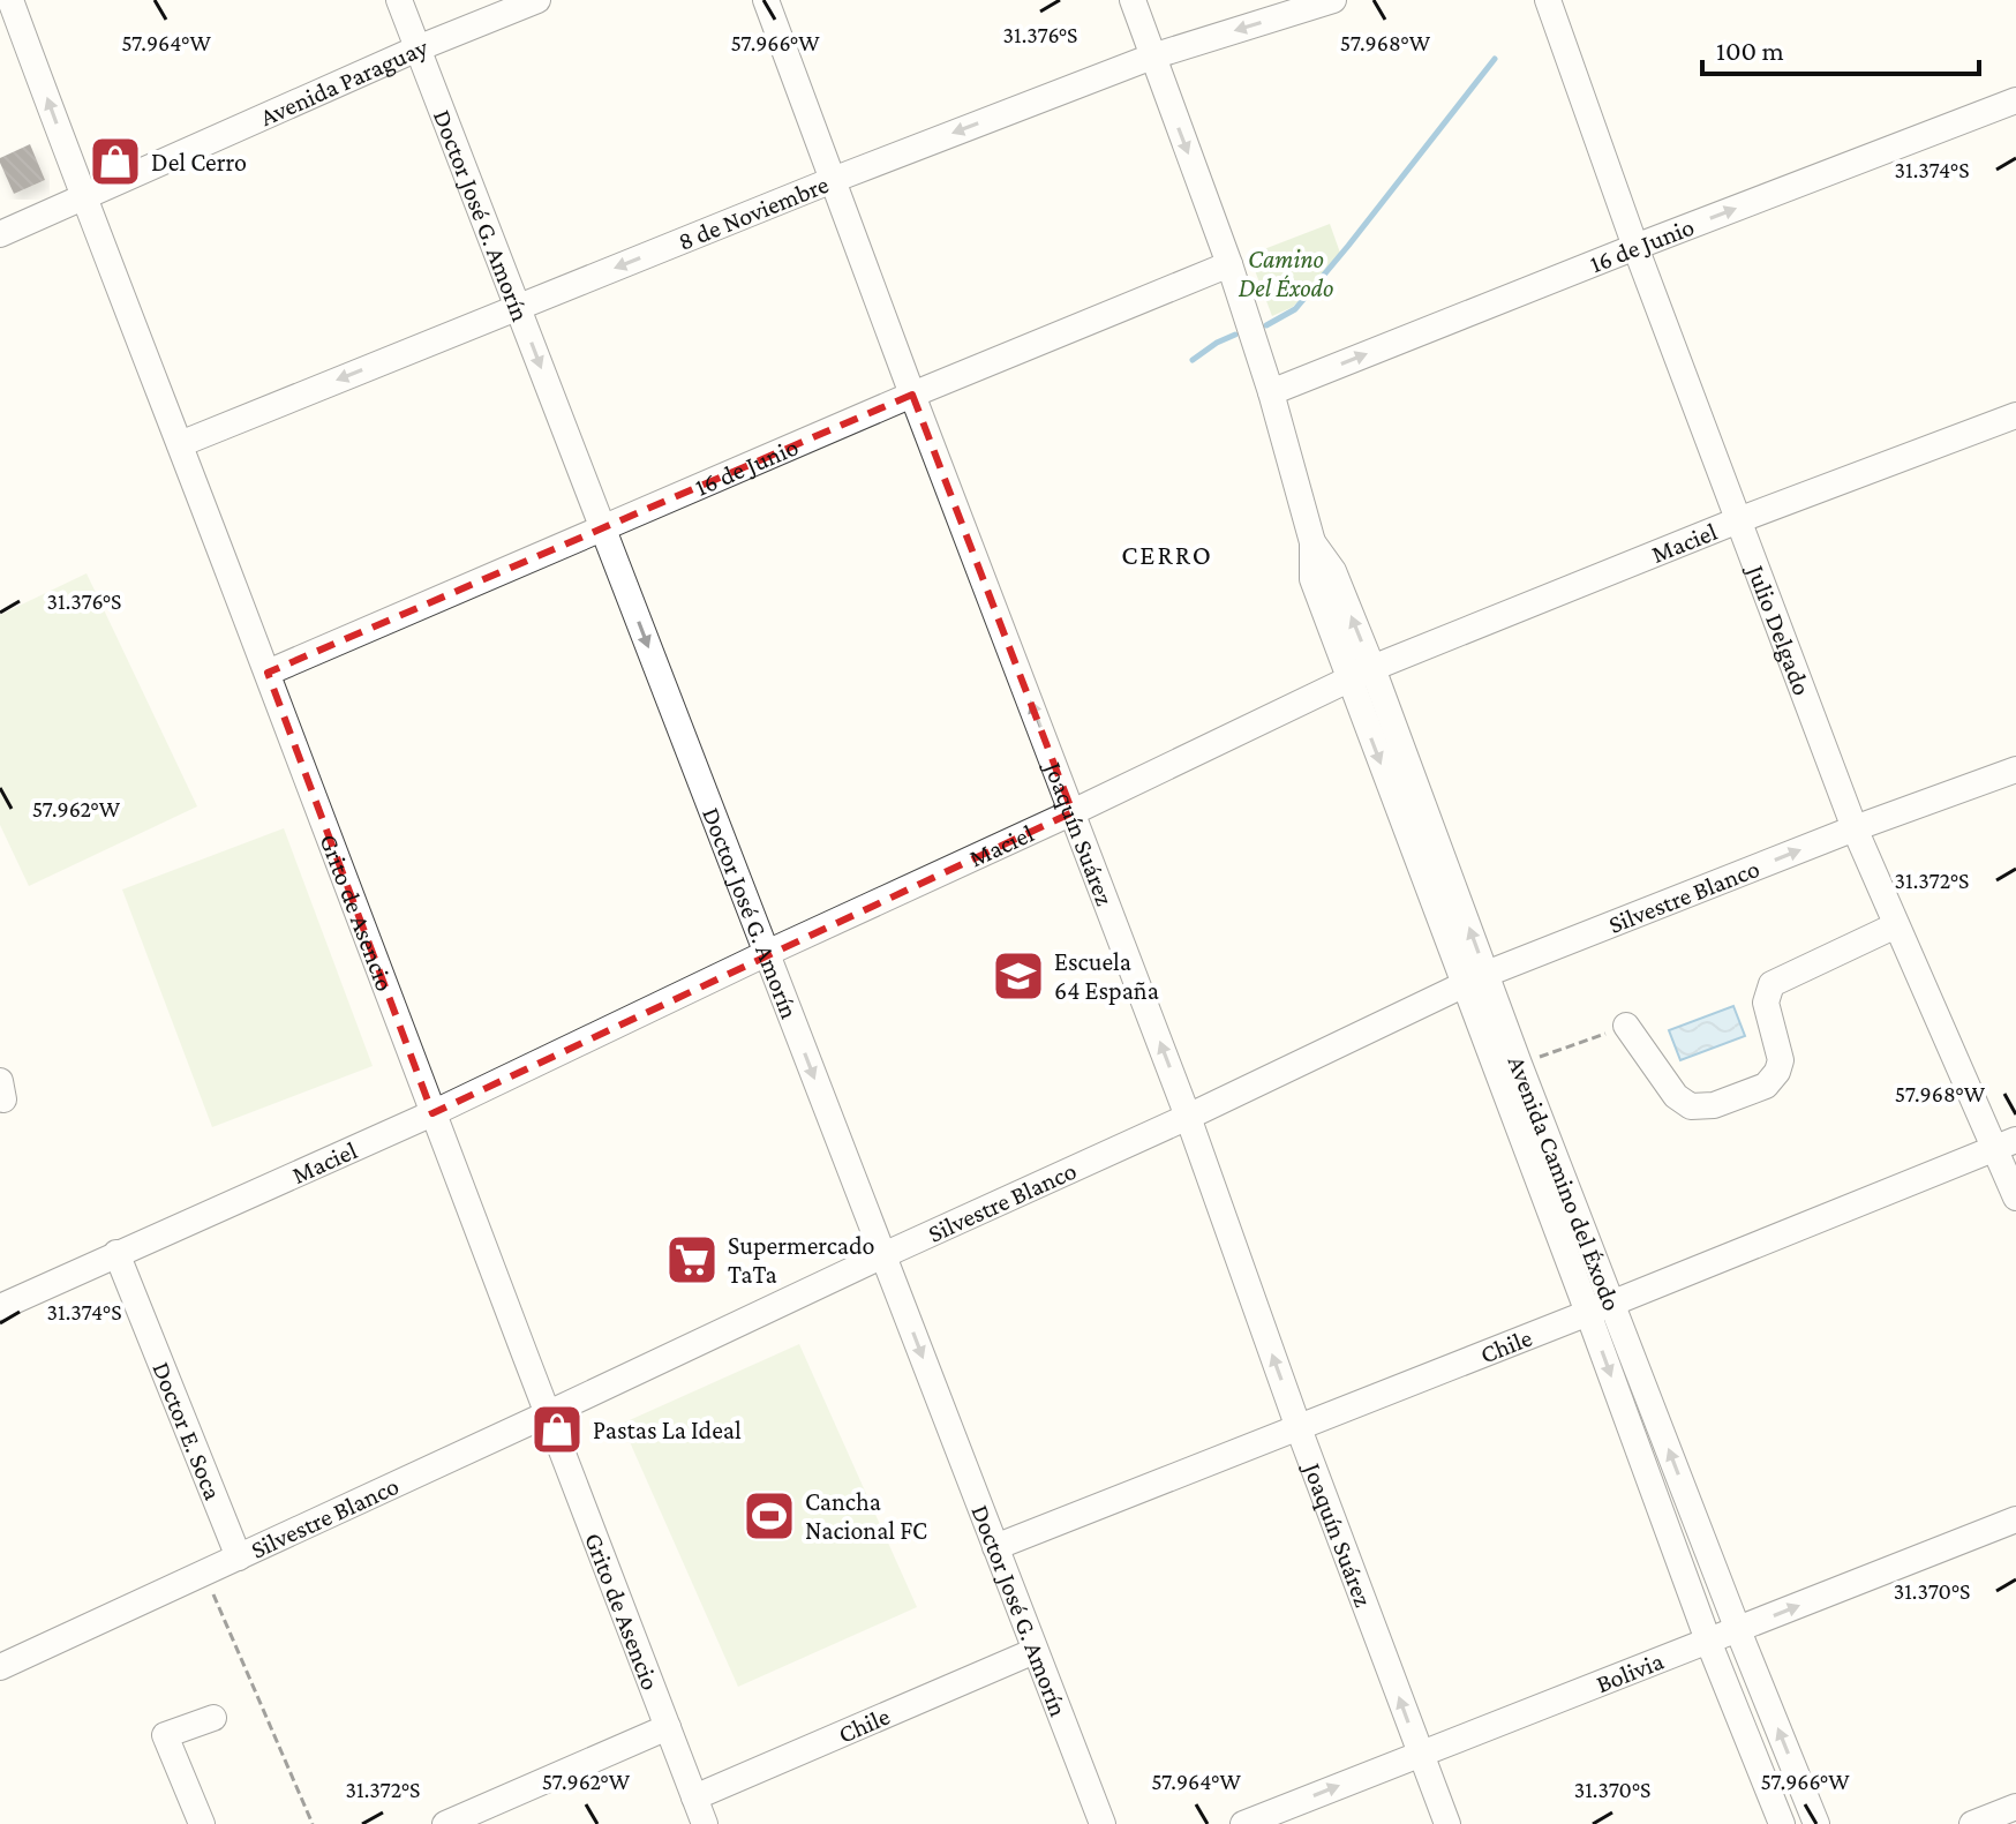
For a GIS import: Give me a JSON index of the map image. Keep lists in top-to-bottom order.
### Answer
{
  "streets": {
    "street": [
      "Avenida Paraguay",
      "8 de Noviembre",
      "Doctor José G. Amorín",
      "16 de Junio",
      "Maciel",
      "Julio Delgado",
      "Joaquín Suárez",
      "Silvestre Blanco",
      "Grito de Asencio",
      "Avenida Camino del Éxodo",
      "Chile",
      "Doctor E. Soca",
      "Bolivia"
    ]
  },
  "crossings": [
    ["Avenida Paraguay", "Doctor José G. Amorín"],
    ["Avenida Paraguay", "Grito de Asencio"],
    ["8 de Noviembre", "Doctor José G. Amorín"],
    ["8 de Noviembre", "Joaquín Suárez"],
    ["8 de Noviembre", "Grito de Asencio"],
    ["8 de Noviembre", "Avenida Camino del Éxodo"],
    ["Doctor José G. Amorín", "16 de Junio"],
    ["Doctor José G. Amorín", "Maciel"],
    ["Doctor José G. Amorín", "Silvestre Blanco"],
    ["Doctor José G. Amorín", "Chile"],
    ["16 de Junio", "Julio Delgado"],
    ["16 de Junio", "Joaquín Suárez"],
    ["16 de Junio", "Grito de Asencio"],
    ["16 de Junio", "Avenida Camino del Éxodo"],
    ["Maciel", "Julio Delgado"],
    ["Maciel", "Joaquín Suárez"],
    ["Maciel", "Grito de Asencio"],
    ["Maciel", "Avenida Camino del Éxodo"],
    ["Maciel", "Doctor E. Soca"],
    ["Julio Delgado", "Silvestre Blanco"],
    ["Julio Delgado", "Chile"],
    ["Joaquín Suárez", "Silvestre Blanco"],
    ["Joaquín Suárez", "Chile"],
    ["Joaquín Suárez", "Bolivia"],
    ["Silvestre Blanco", "Grito de Asencio"],
    ["Silvestre Blanco", "Avenida Camino del Éxodo"],
    ["Silvestre Blanco", "Doctor E. Soca"],
    ["Grito de Asencio", "Chile"],
    ["Avenida Camino del Éxodo", "Chile"],
    ["Avenida Camino del Éxodo", "Bolivia"]
  ],
  "one_way": [
    "8 de Noviembre",
    "Doctor José G. Amorín",
    "16 de Junio",
    "Joaquín Suárez",
    "Bolivia"
  ],
  "districts": ["CERRO"],
  "parks": ["Camino Del Éxodo"],
  "places": {
    "shop": ["Del Cerro", "Pastas La Ideal"],
    "school or university": ["Escuela 64 España"],
    "supermarket": ["Supermercado TaTa"],
    "sports": ["Cancha Nacional FC"]
  },
  "scale_bar": "100 m",
  "coordinates": [
    "31.376°S",
    "57.964°W",
    "57.966°W",
    "57.968°W",
    "31.374°S",
    "57.962°W",
    "31.372°S",
    "31.370°S"
  ]
}
